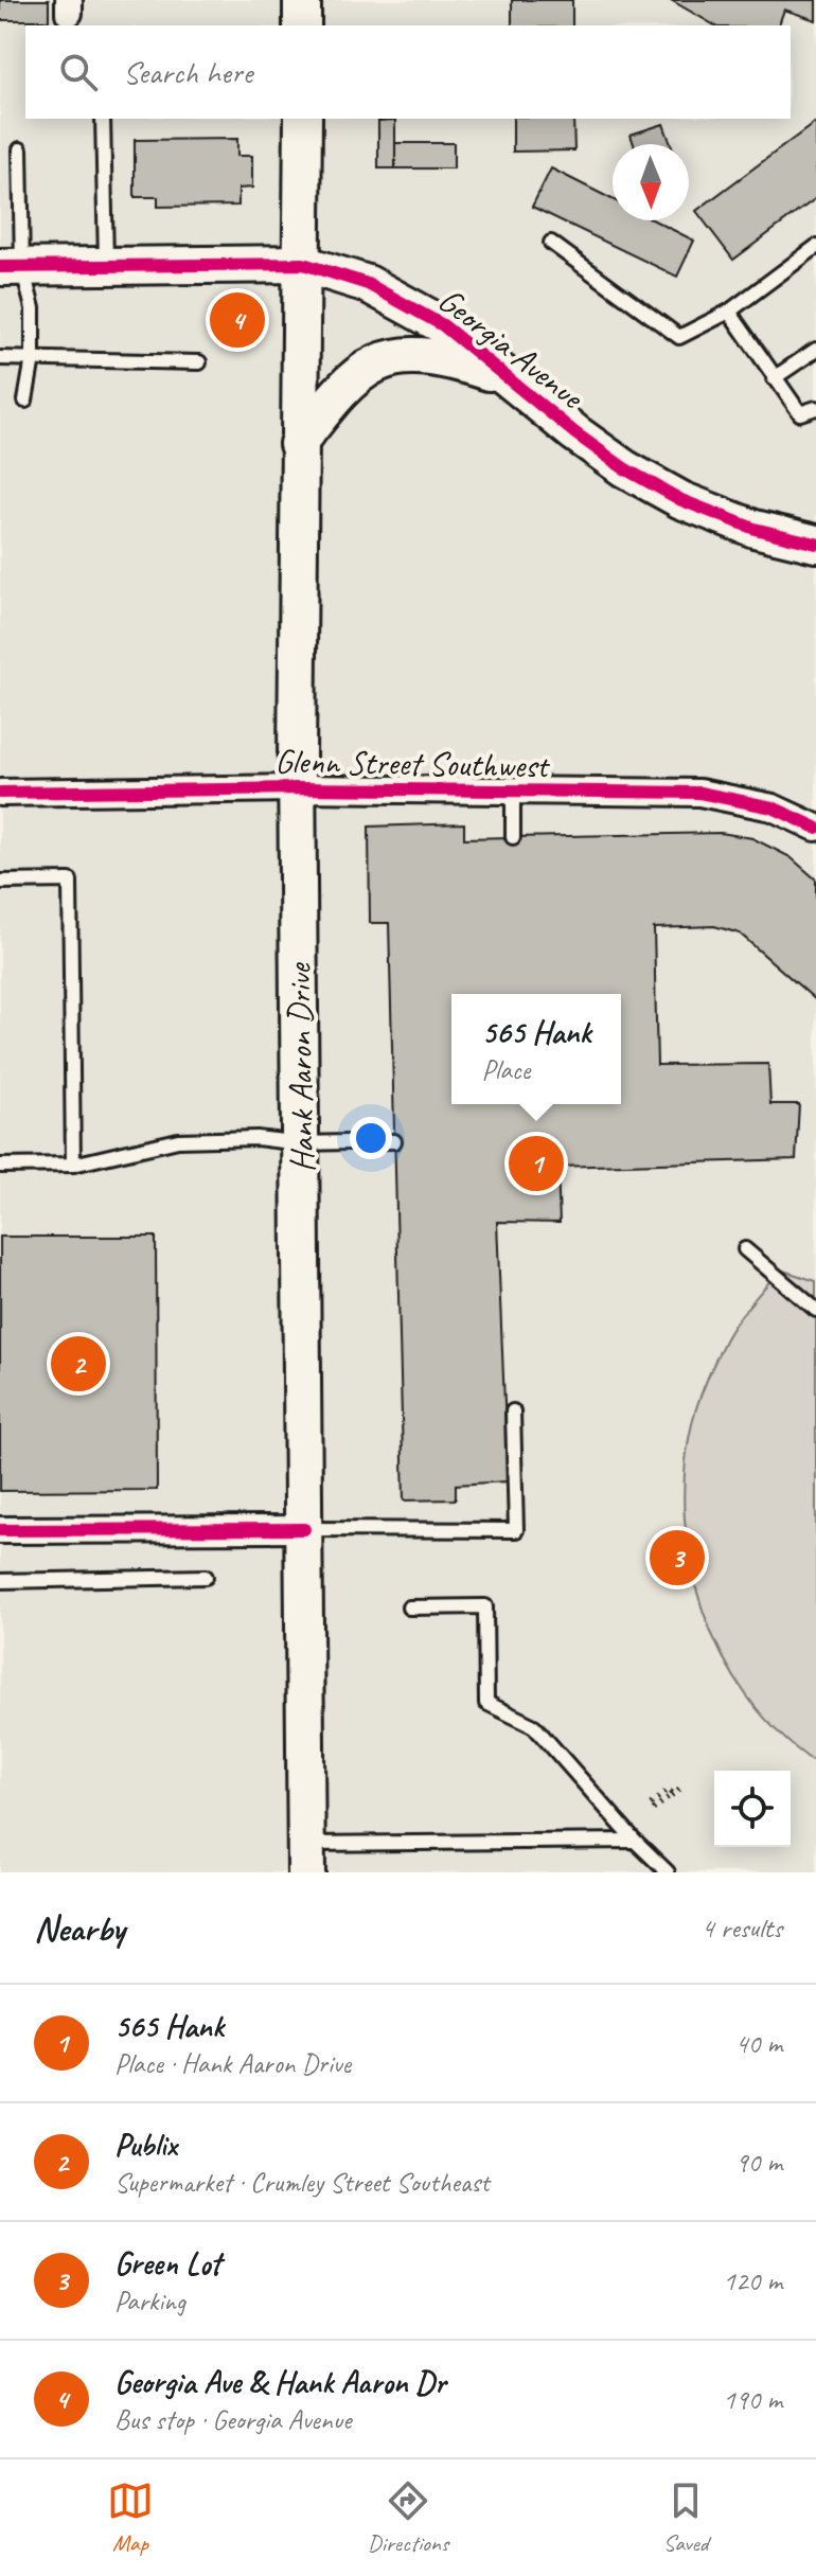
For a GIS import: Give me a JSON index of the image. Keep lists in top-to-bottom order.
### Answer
{
  "streets": {
    "main road": ["Georgia Avenue", "Hank Aaron Drive"],
    "street": ["Glenn Street Southwest"]
  },
  "crossings": [
    ["Georgia Avenue", "Hank Aaron Drive"],
    ["Glenn Street Southwest", "Hank Aaron Drive"]
  ],
  "north": "bottom",
  "page": {
    "search": "Search here",
    "pins": [
      "4",
      "1",
      "2",
      "3"
    ],
    "popup": ["565 Hank", "Place"],
    "heading": ["Nearby", "4 results"],
    "list": [
      {
        "mark": "1",
        "name": "565 Hank",
        "note": "Place · Hank Aaron Drive",
        "value": "40 m"
      },
      {
        "mark": "2",
        "name": "Publix",
        "note": "Supermarket · Crumley Street Southeast",
        "value": "90 m"
      },
      {
        "mark": "3",
        "name": "Green Lot",
        "note": "Parking",
        "value": "120 m"
      },
      {
        "mark": "4",
        "name": "Georgia Ave & Hank Aaron Dr",
        "note": "Bus stop · Georgia Avenue",
        "value": "190 m"
      }
    ],
    "nav": ["Map", "Directions", "Saved"]
  }
}
